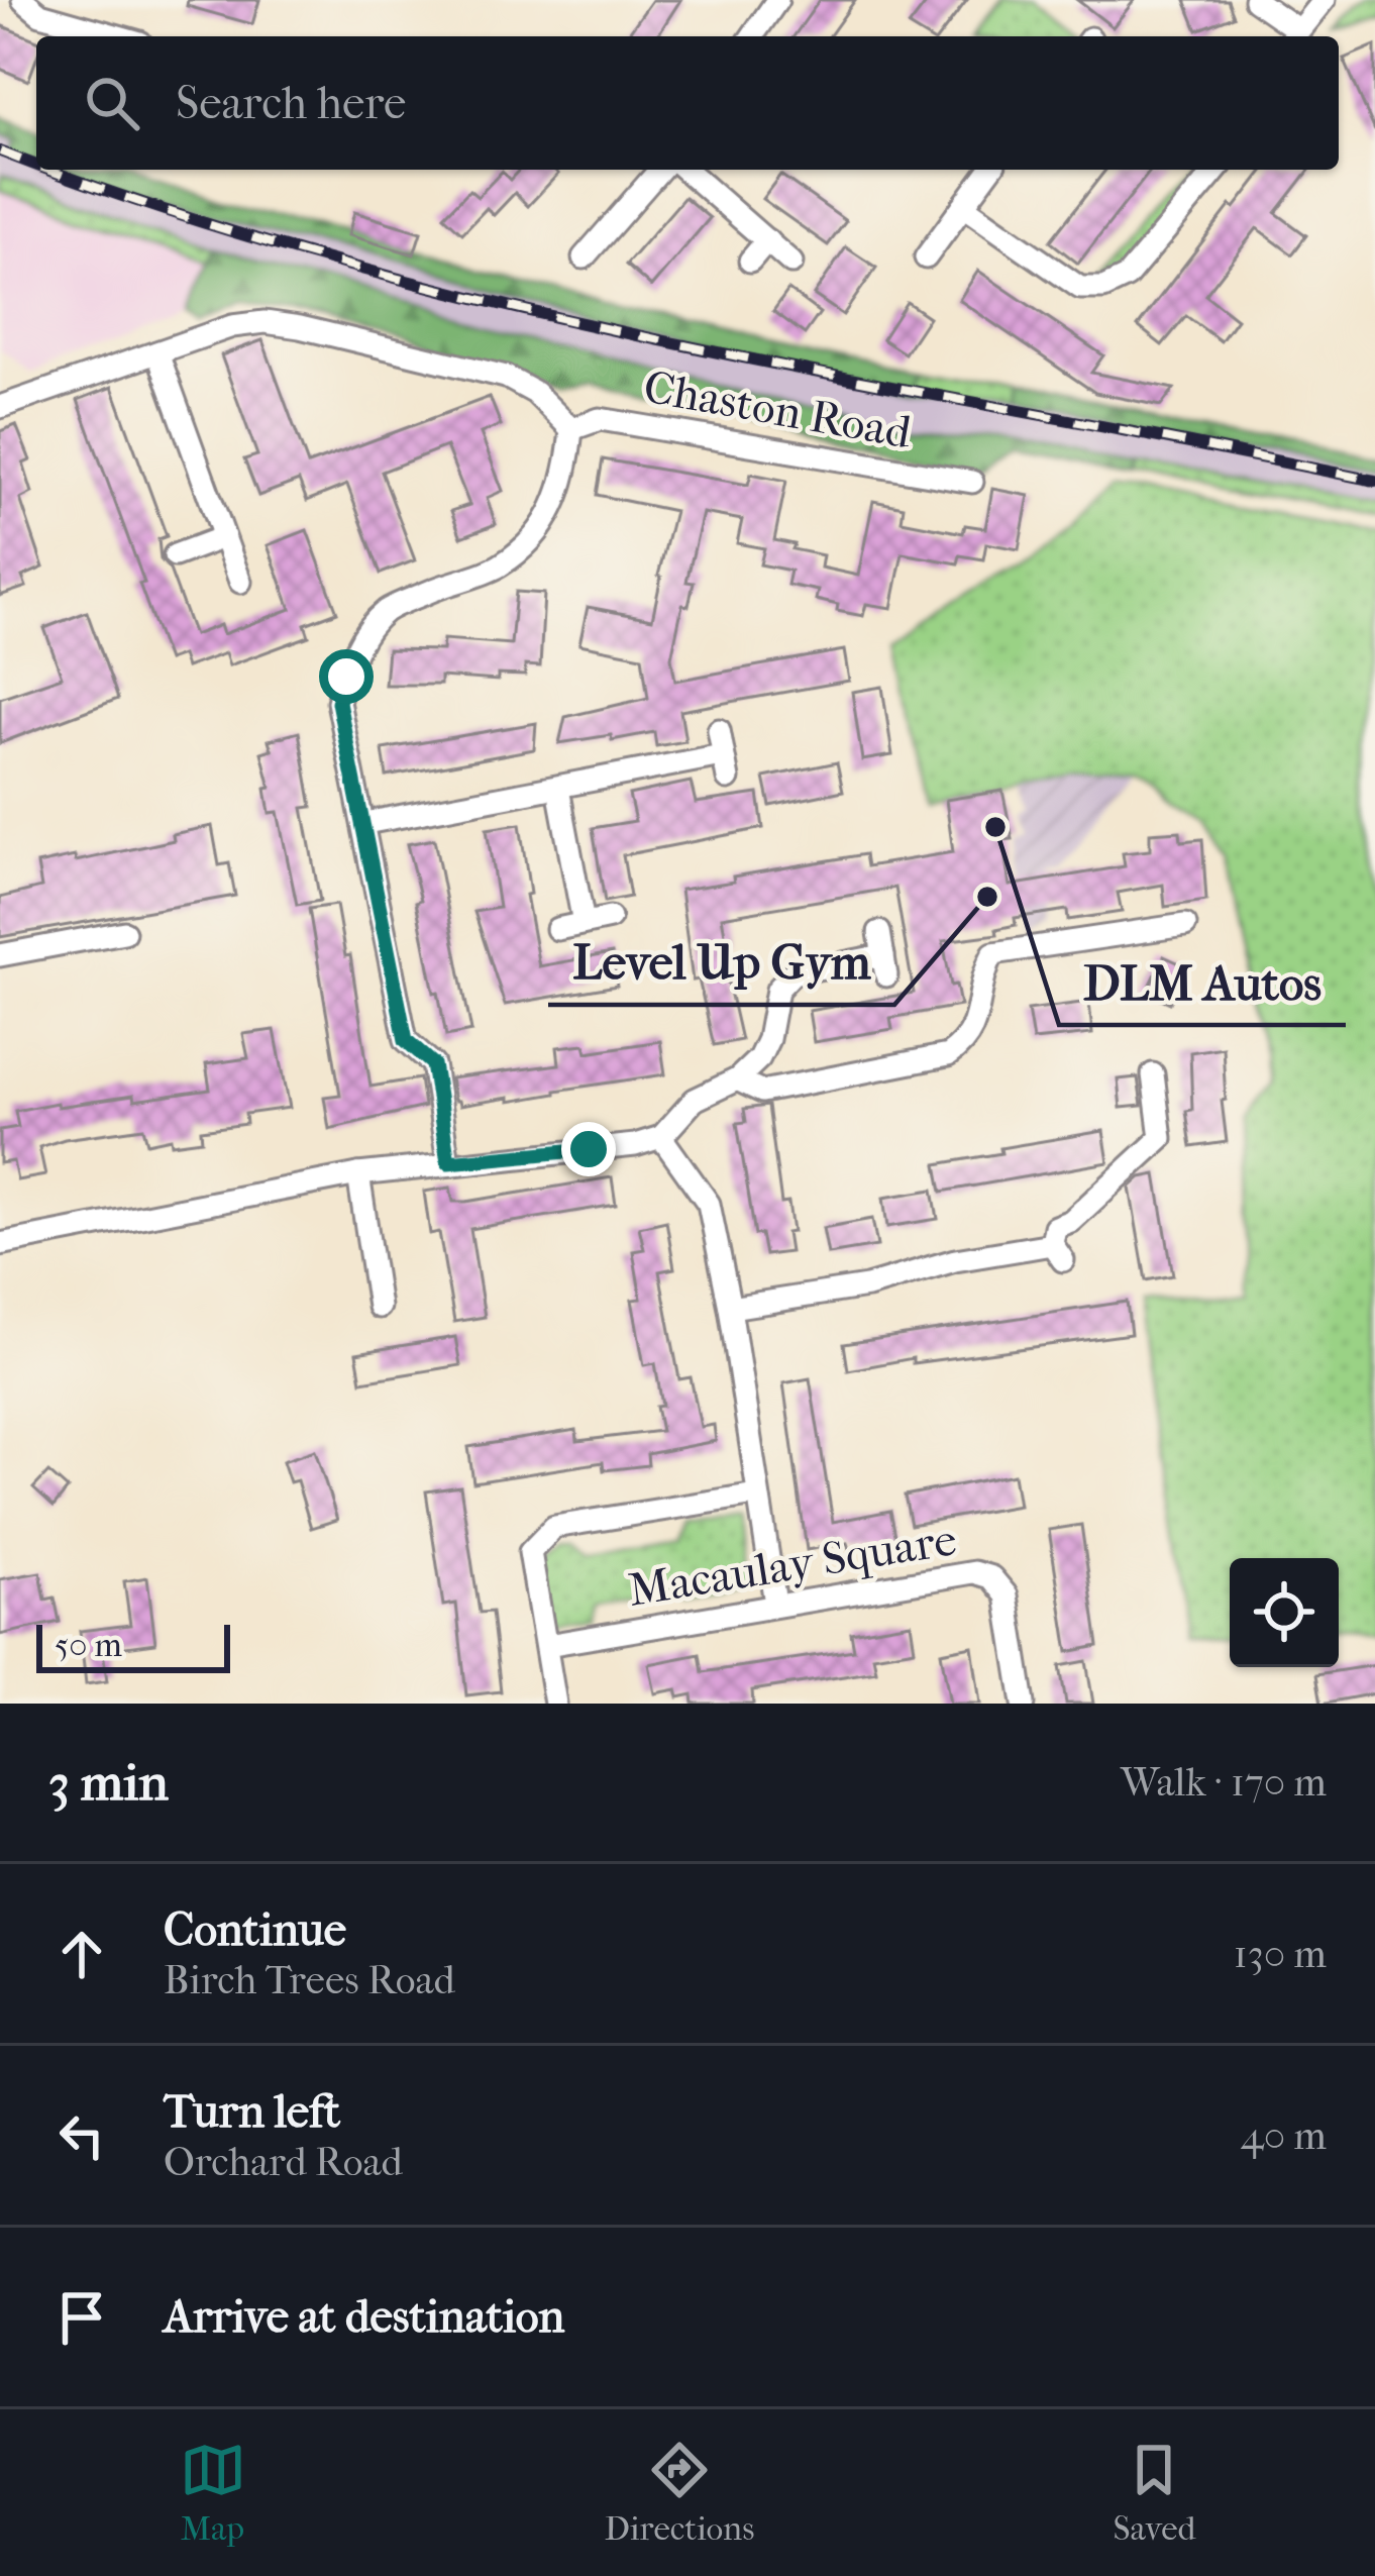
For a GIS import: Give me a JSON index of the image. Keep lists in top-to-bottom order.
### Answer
{
  "streets": {
    "street": ["Chaston Road", "Macaulay Square"]
  },
  "places": ["DLM Autos", "Level Up Gym"],
  "scale_bar": "50 m",
  "page": {
    "search": "Search here",
    "scale": "50 m",
    "heading": ["3 min", "Walk · 170 m"],
    "list": [
      ["Continue", "Birch Trees Road", "130 m"],
      ["Turn left", "Orchard Road", "40 m"],
      "Arrive at destination"
    ],
    "nav": ["Map", "Directions", "Saved"]
  }
}
